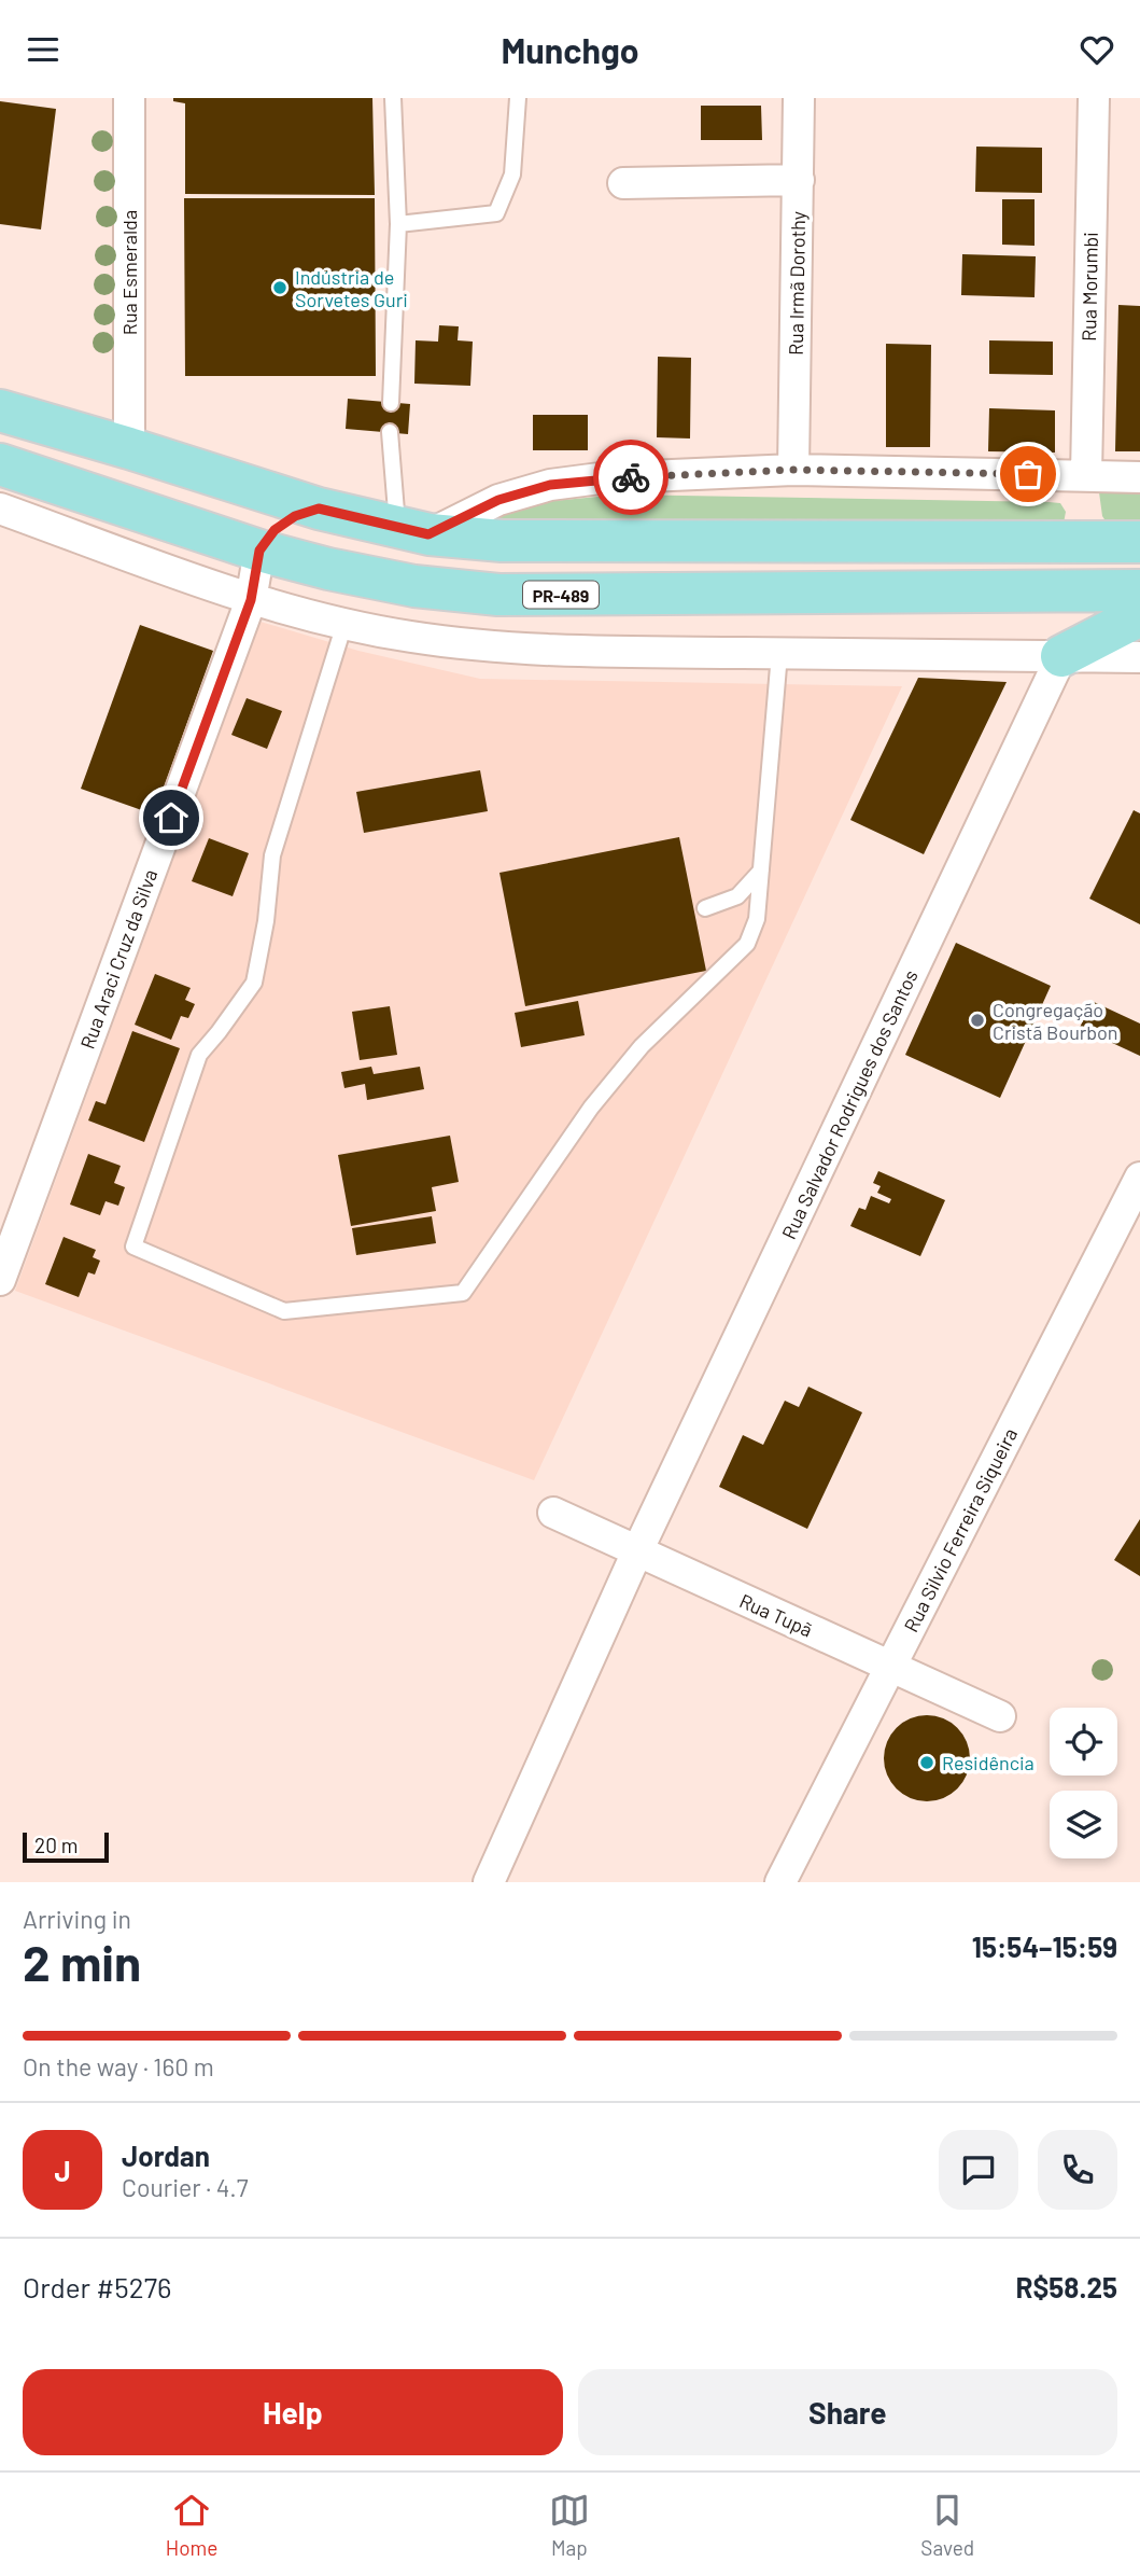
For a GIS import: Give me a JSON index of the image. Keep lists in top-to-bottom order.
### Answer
{
  "streets": {
    "main road": ["PR-489"],
    "street": [
      "Rua Esmeralda",
      "Rua Irmã Dorothy",
      "Rua Morumbi",
      "Rua Araci Cruz da Silva",
      "Rua Salvador Rodrigues dos Santos",
      "Rua Silvio Ferreira Siqueira",
      "Rua Tupã"
    ]
  },
  "crossings": [
    ["PR-489", "Rua Araci Cruz da Silva"],
    ["Rua Salvador Rodrigues dos Santos", "Rua Tupã"],
    ["Rua Silvio Ferreira Siqueira", "Rua Tupã"]
  ],
  "places": ["Indústria de Sorvetes Guri", "Congregação Cristã Bourbon", "Residência"],
  "scale_bar": "20 m",
  "page": {
    "header": "Munchgo",
    "scale": "20 m",
    "heading": ["2 min", "Arriving in", "15:54–15:59"],
    "panel": [
      "Jordan",
      "Courier · 4.7",
      "Order #5276",
      "R$58.25"
    ],
    "bar": "On the way · 160 m",
    "round": "J",
    "buttons": ["Help", "Share"],
    "tabs": ["Home", "Map", "Saved"]
  }
}
